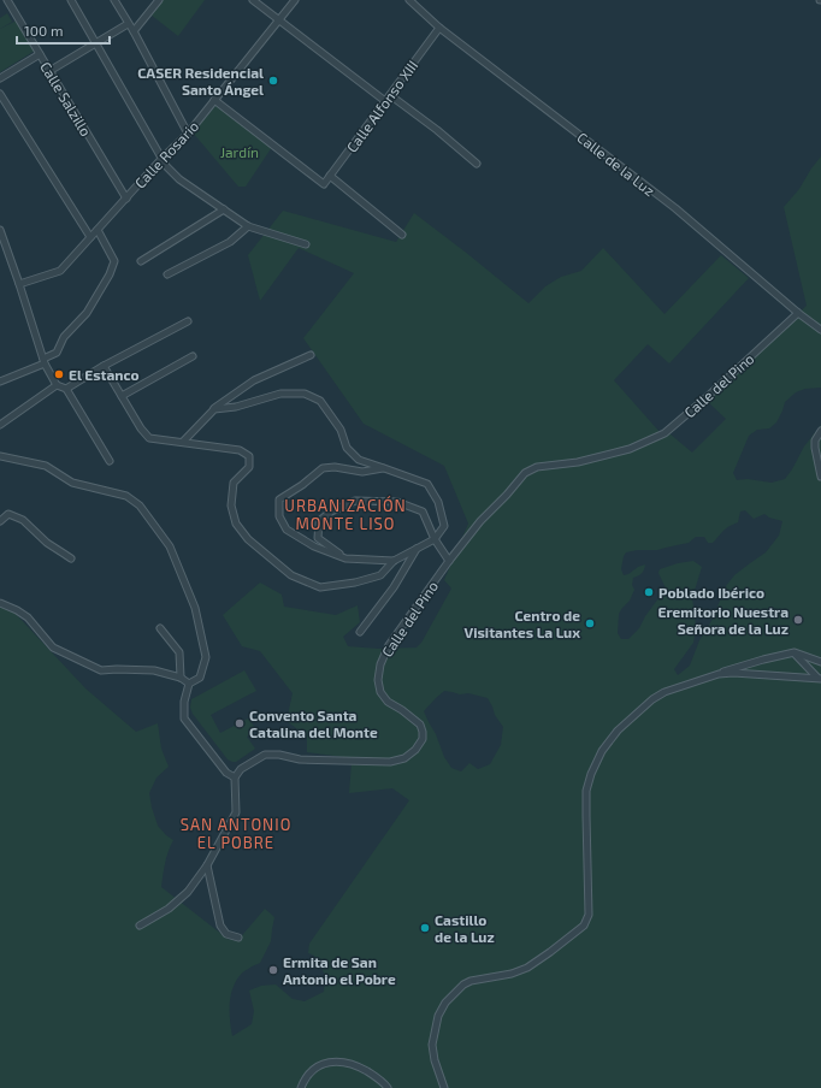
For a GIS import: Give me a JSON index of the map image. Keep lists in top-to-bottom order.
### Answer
{
  "streets": {
    "street": [
      "Calle Salzillo",
      "Calle Alfonso XIII",
      "Calle Rosario",
      "Calle de la Luz",
      "Calle del Pino"
    ]
  },
  "crossings": [
    ["Calle Salzillo", "Calle Rosario"],
    ["Calle Alfonso XIII", "Calle Rosario"],
    ["Calle Alfonso XIII", "Calle de la Luz"],
    ["Calle de la Luz", "Calle del Pino"]
  ],
  "districts": ["URBANIZACIÓN MONTE LISO", "SAN ANTONIO EL POBRE"],
  "parks": ["Jardín"],
  "places": [
    "CASER Residencial Santo Ángel",
    "El Estanco",
    "Poblado Ibérico",
    "Eremitorio Nuestra Señora de la Luz",
    "Centro de Visitantes La Lux",
    "Convento Santa Catalina del Monte",
    "Castillo de la Luz",
    "Ermita de San Antonio el Pobre"
  ],
  "scale_bar": "100 m"
}
